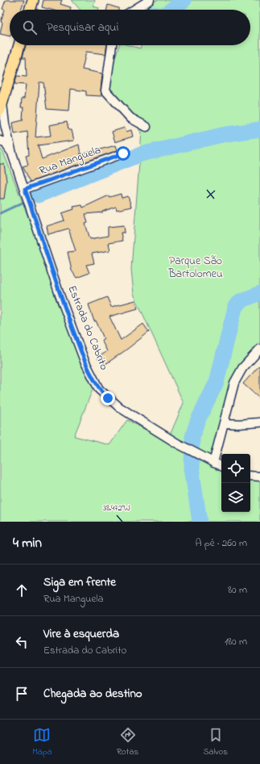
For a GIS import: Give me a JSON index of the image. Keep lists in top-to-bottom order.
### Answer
{
  "streets": {
    "main road": ["Estrada do Cabrito"],
    "street": ["Rua Manguela"]
  },
  "crossings": [
    ["Rua Manguela", "Estrada do Cabrito"]
  ],
  "parks": ["Parque São Bartolomeu"],
  "page": {
    "search": "Pesquisar aqui",
    "heading": ["4 min", "A pé · 260 m"],
    "list": [
      ["Siga em frente", "Rua Manguela", "80 m"],
      ["Vire à esquerda", "Estrada do Cabrito", "180 m"],
      "Chegada ao destino"
    ],
    "nav": ["Mapa", "Rotas", "Salvos"]
  },
  "coordinates": ["38.472°W"]
}
